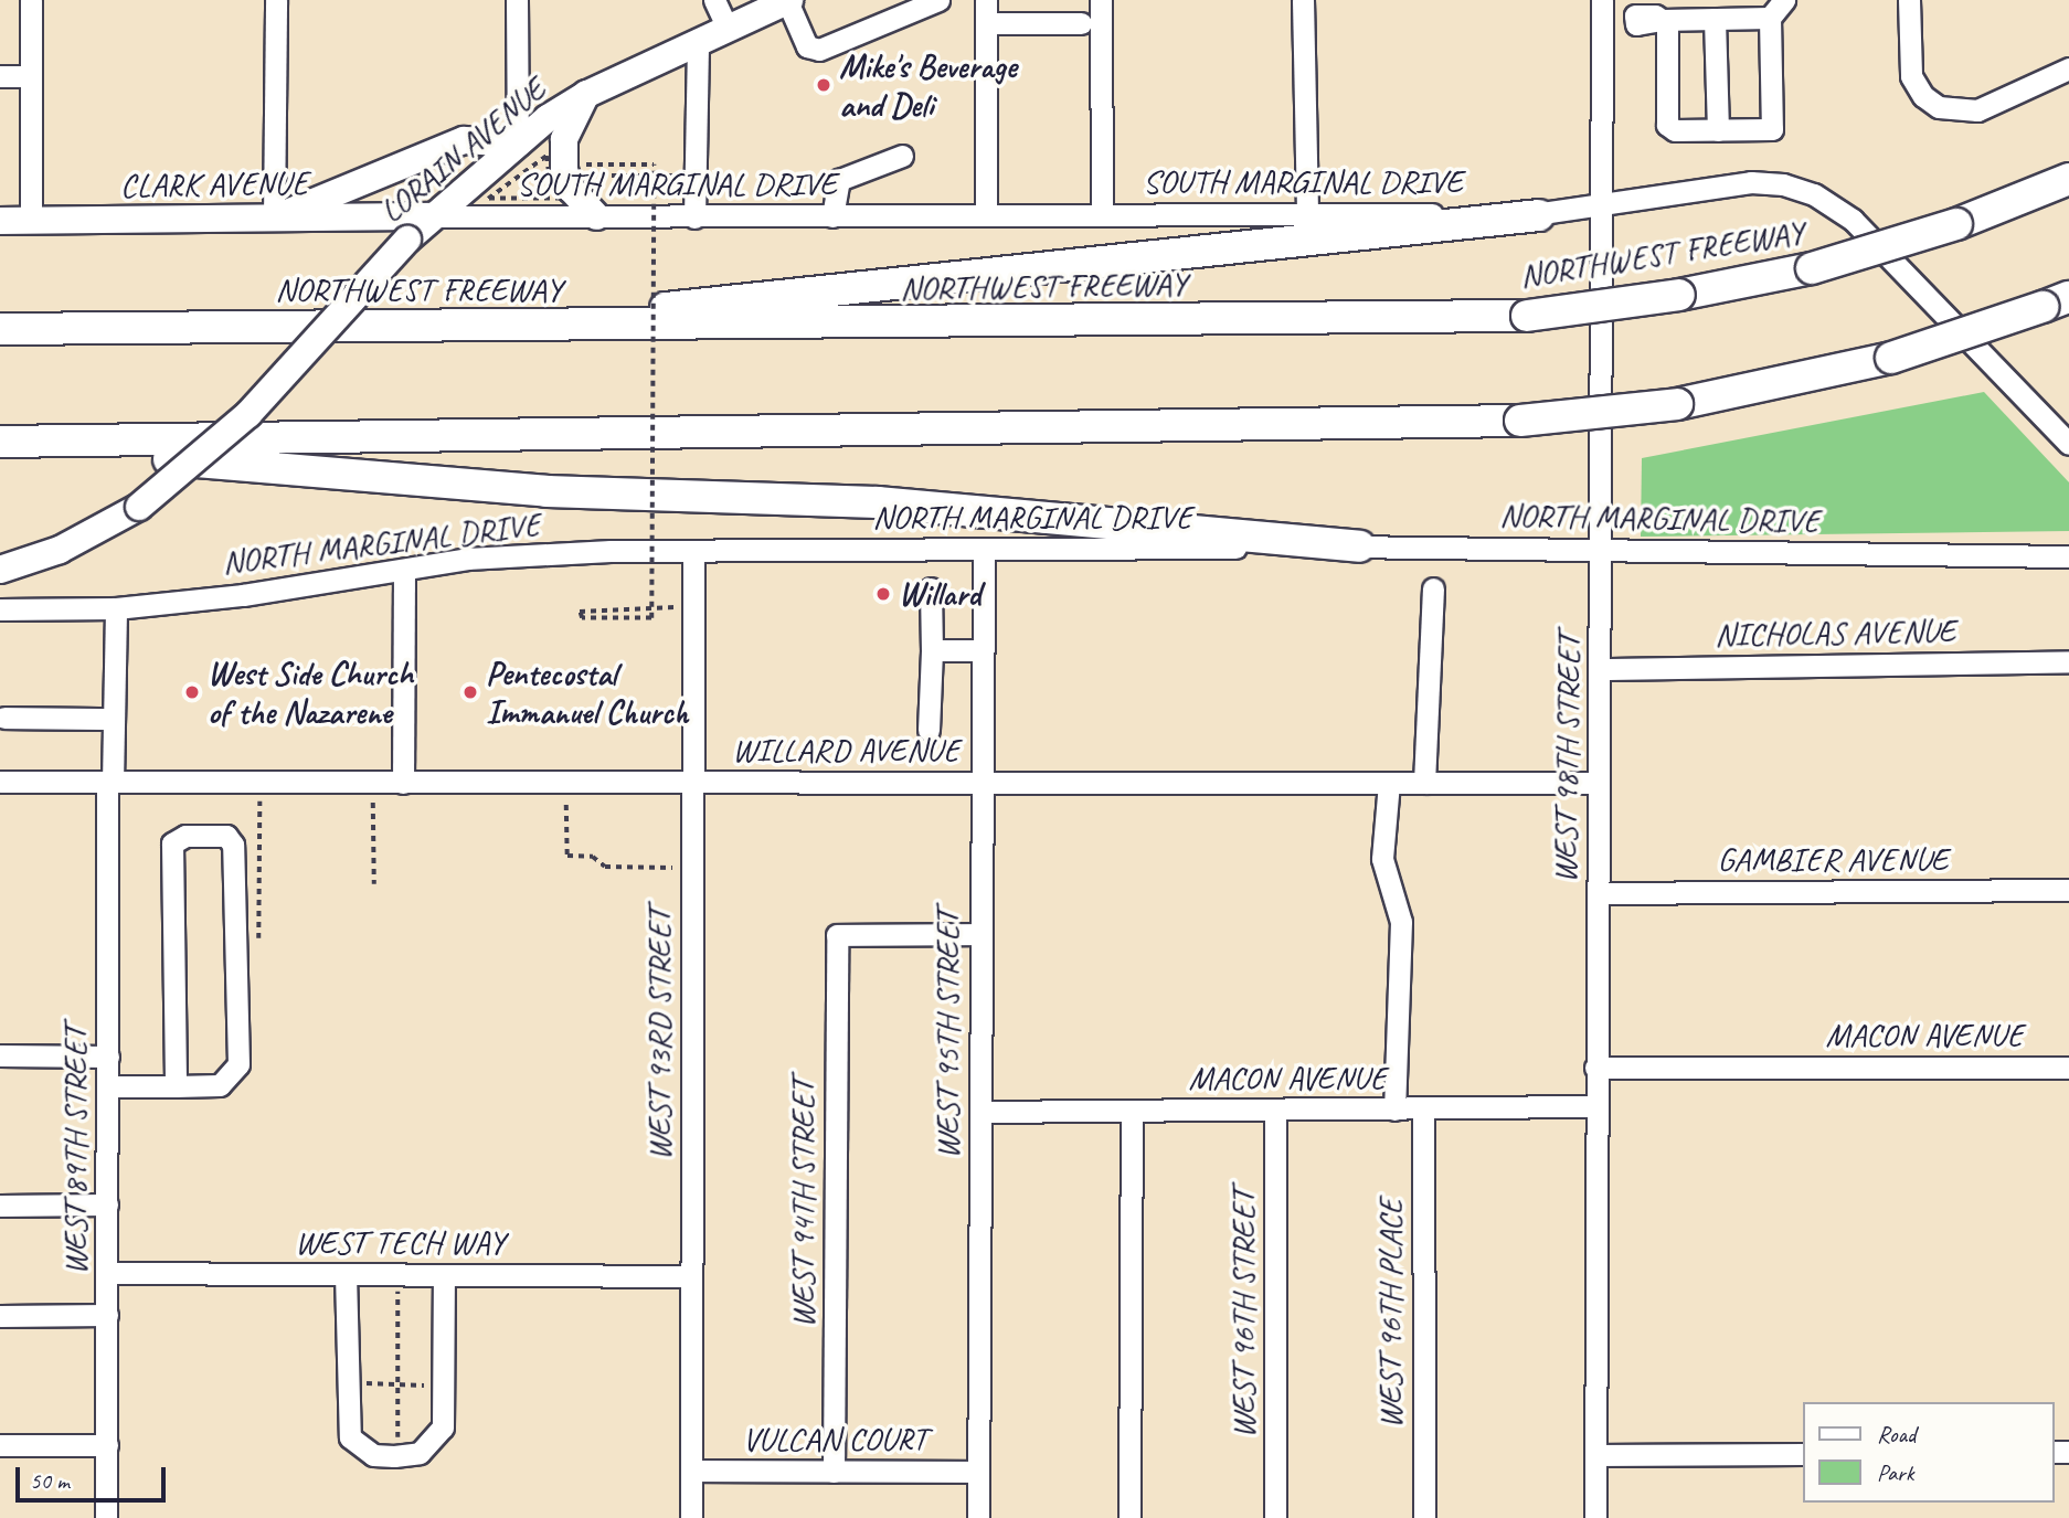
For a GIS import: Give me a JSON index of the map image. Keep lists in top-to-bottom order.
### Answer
{
  "streets": {
    "highway": ["NORTHWEST FREEWAY"],
    "main road": ["LORAIN AVENUE", "CLARK AVENUE"],
    "street": [
      "SOUTH MARGINAL DRIVE",
      "NORTH MARGINAL DRIVE",
      "NICHOLAS AVENUE",
      "WILLARD AVENUE",
      "WEST 98TH STREET",
      "GAMBIER AVENUE",
      "WEST 93RD STREET",
      "WEST 95TH STREET",
      "MACON AVENUE",
      "WEST 89TH STREET",
      "WEST 94TH STREET",
      "WEST TECH WAY",
      "WEST 96TH STREET",
      "WEST 96TH PLACE",
      "VULCAN COURT"
    ]
  },
  "crossings": [
    ["LORAIN AVENUE", "SOUTH MARGINAL DRIVE"],
    ["LORAIN AVENUE", "CLARK AVENUE"],
    ["SOUTH MARGINAL DRIVE", "CLARK AVENUE"],
    ["SOUTH MARGINAL DRIVE", "WEST 98TH STREET"],
    ["NORTH MARGINAL DRIVE", "WEST 98TH STREET"],
    ["NORTH MARGINAL DRIVE", "WEST 93RD STREET"],
    ["NORTH MARGINAL DRIVE", "WEST 95TH STREET"],
    ["NORTH MARGINAL DRIVE", "WEST 89TH STREET"],
    ["NICHOLAS AVENUE", "WEST 98TH STREET"],
    ["WILLARD AVENUE", "WEST 98TH STREET"],
    ["WILLARD AVENUE", "WEST 93RD STREET"],
    ["WILLARD AVENUE", "WEST 95TH STREET"],
    ["WILLARD AVENUE", "WEST 89TH STREET"],
    ["WEST 98TH STREET", "GAMBIER AVENUE"],
    ["WEST 98TH STREET", "MACON AVENUE"],
    ["WEST 93RD STREET", "WEST TECH WAY"],
    ["WEST 93RD STREET", "VULCAN COURT"],
    ["WEST 95TH STREET", "MACON AVENUE"],
    ["WEST 95TH STREET", "WEST 94TH STREET"],
    ["WEST 95TH STREET", "VULCAN COURT"],
    ["MACON AVENUE", "WEST 96TH STREET"],
    ["MACON AVENUE", "WEST 96TH PLACE"],
    ["WEST 89TH STREET", "WEST TECH WAY"],
    ["WEST 94TH STREET", "VULCAN COURT"]
  ],
  "places": [
    "Mike's Beverage and Deli",
    "Willard",
    "West Side Church of the Nazarene",
    "Pentecostal Immanuel Church"
  ],
  "legend": ["Road", "Park"],
  "scale_bar": "50 m"
}
